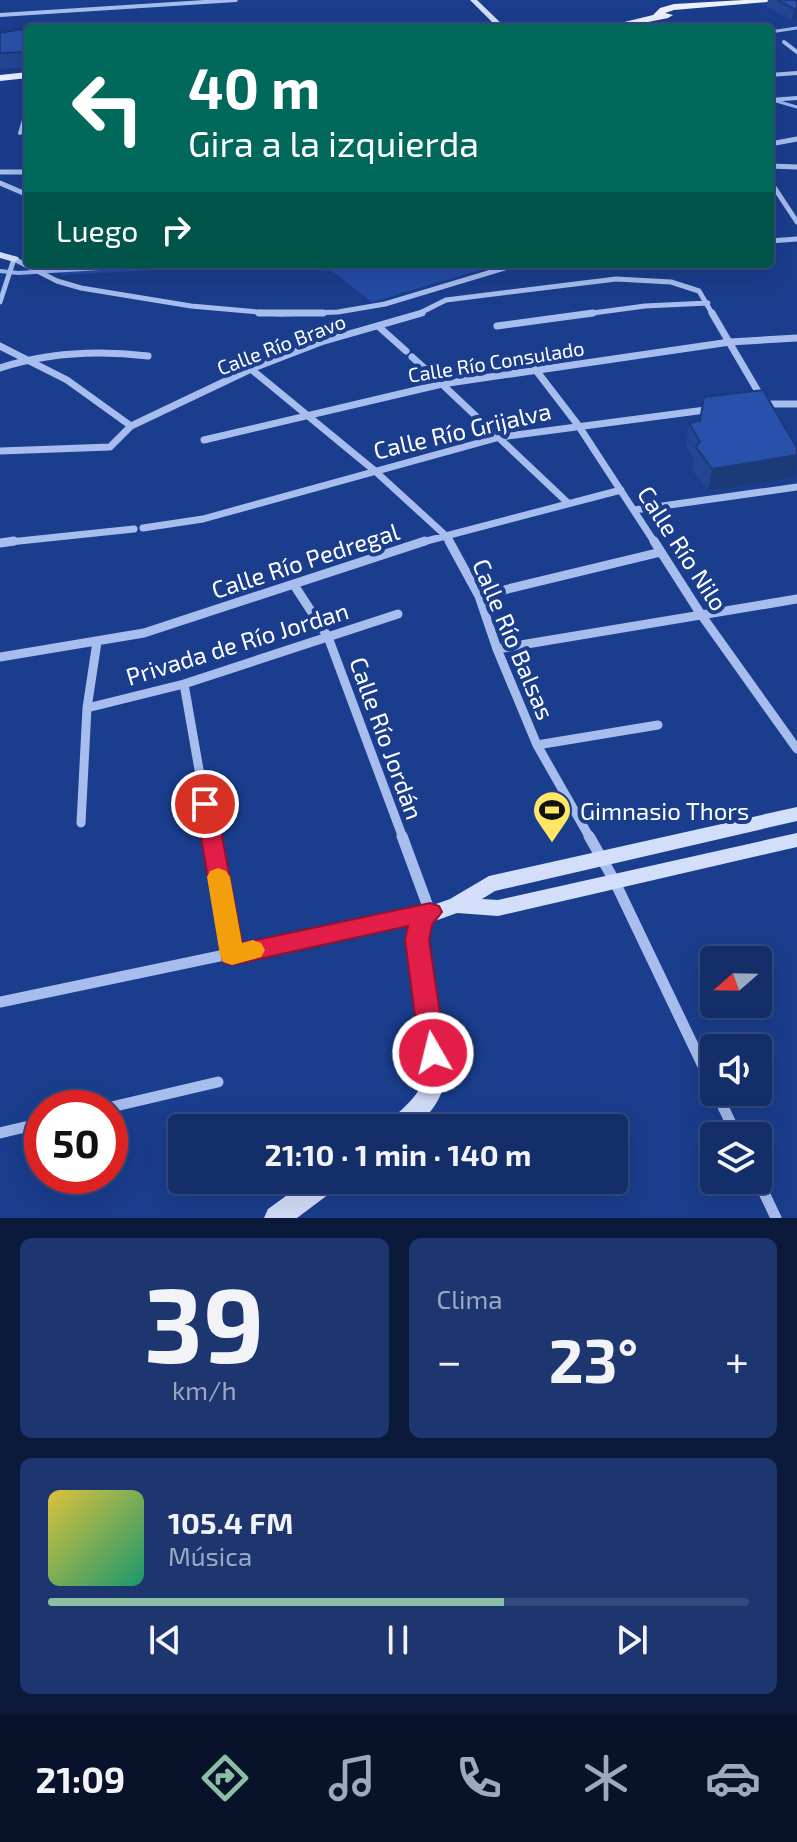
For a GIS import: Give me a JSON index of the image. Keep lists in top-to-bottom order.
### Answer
{
  "streets": {
    "street": [
      "Calle Río Bravo",
      "Calle Río Consulado",
      "Calle Río Grijalva",
      "Calle Río Nilo",
      "Calle Río Pedregal",
      "Calle Río Balsas",
      "Privada de Río Jordan",
      "Calle Río Jordán"
    ]
  },
  "crossings": [
    ["Calle Río Bravo", "Calle Río Balsas"],
    ["Calle Río Consulado", "Calle Río Nilo"],
    ["Calle Río Consulado", "Calle Río Balsas"],
    ["Calle Río Grijalva", "Calle Río Nilo"],
    ["Calle Río Grijalva", "Calle Río Balsas"],
    ["Calle Río Nilo", "Calle Río Pedregal"],
    ["Calle Río Pedregal", "Calle Río Balsas"],
    ["Calle Río Pedregal", "Calle Río Jordán"],
    ["Privada de Río Jordan", "Calle Río Jordán"]
  ],
  "places": {
    "sports": ["Gimnasio Thors"]
  },
  "north": "left",
  "page": {
    "turn": ["40 m", "Gira a la izquierda"],
    "then": "Luego",
    "limit": "50",
    "trip": "21:10 · 1 min · 140 m",
    "tile": [
      ["39", "km/h"],
      "Clima"
    ],
    "heat": ["−", "23°", "+"],
    "song": ["105.4 FM", "Música"],
    "tabs": "21:09"
  }
}
